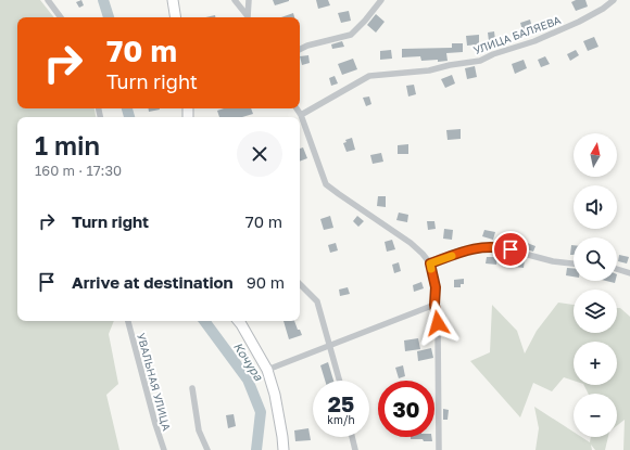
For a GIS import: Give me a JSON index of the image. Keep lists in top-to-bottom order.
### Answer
{
  "streets": {
    "street": ["УЛИЦА БАЛЯЕВА", "УВАЛЬНАЯ УЛИЦА"]
  },
  "water": ["Кочура"],
  "north": "top",
  "page": {
    "turn": ["70 m", "Turn right"],
    "heading": ["1 min", "160 m · 17:30"],
    "map_buttons": ["+", "−"],
    "list": [
      {
        "name": "Turn right",
        "value": "70 m"
      },
      {
        "name": "Arrive at destination",
        "value": "90 m"
      }
    ],
    "speed": "25 km/h",
    "limit": "30"
  }
}
